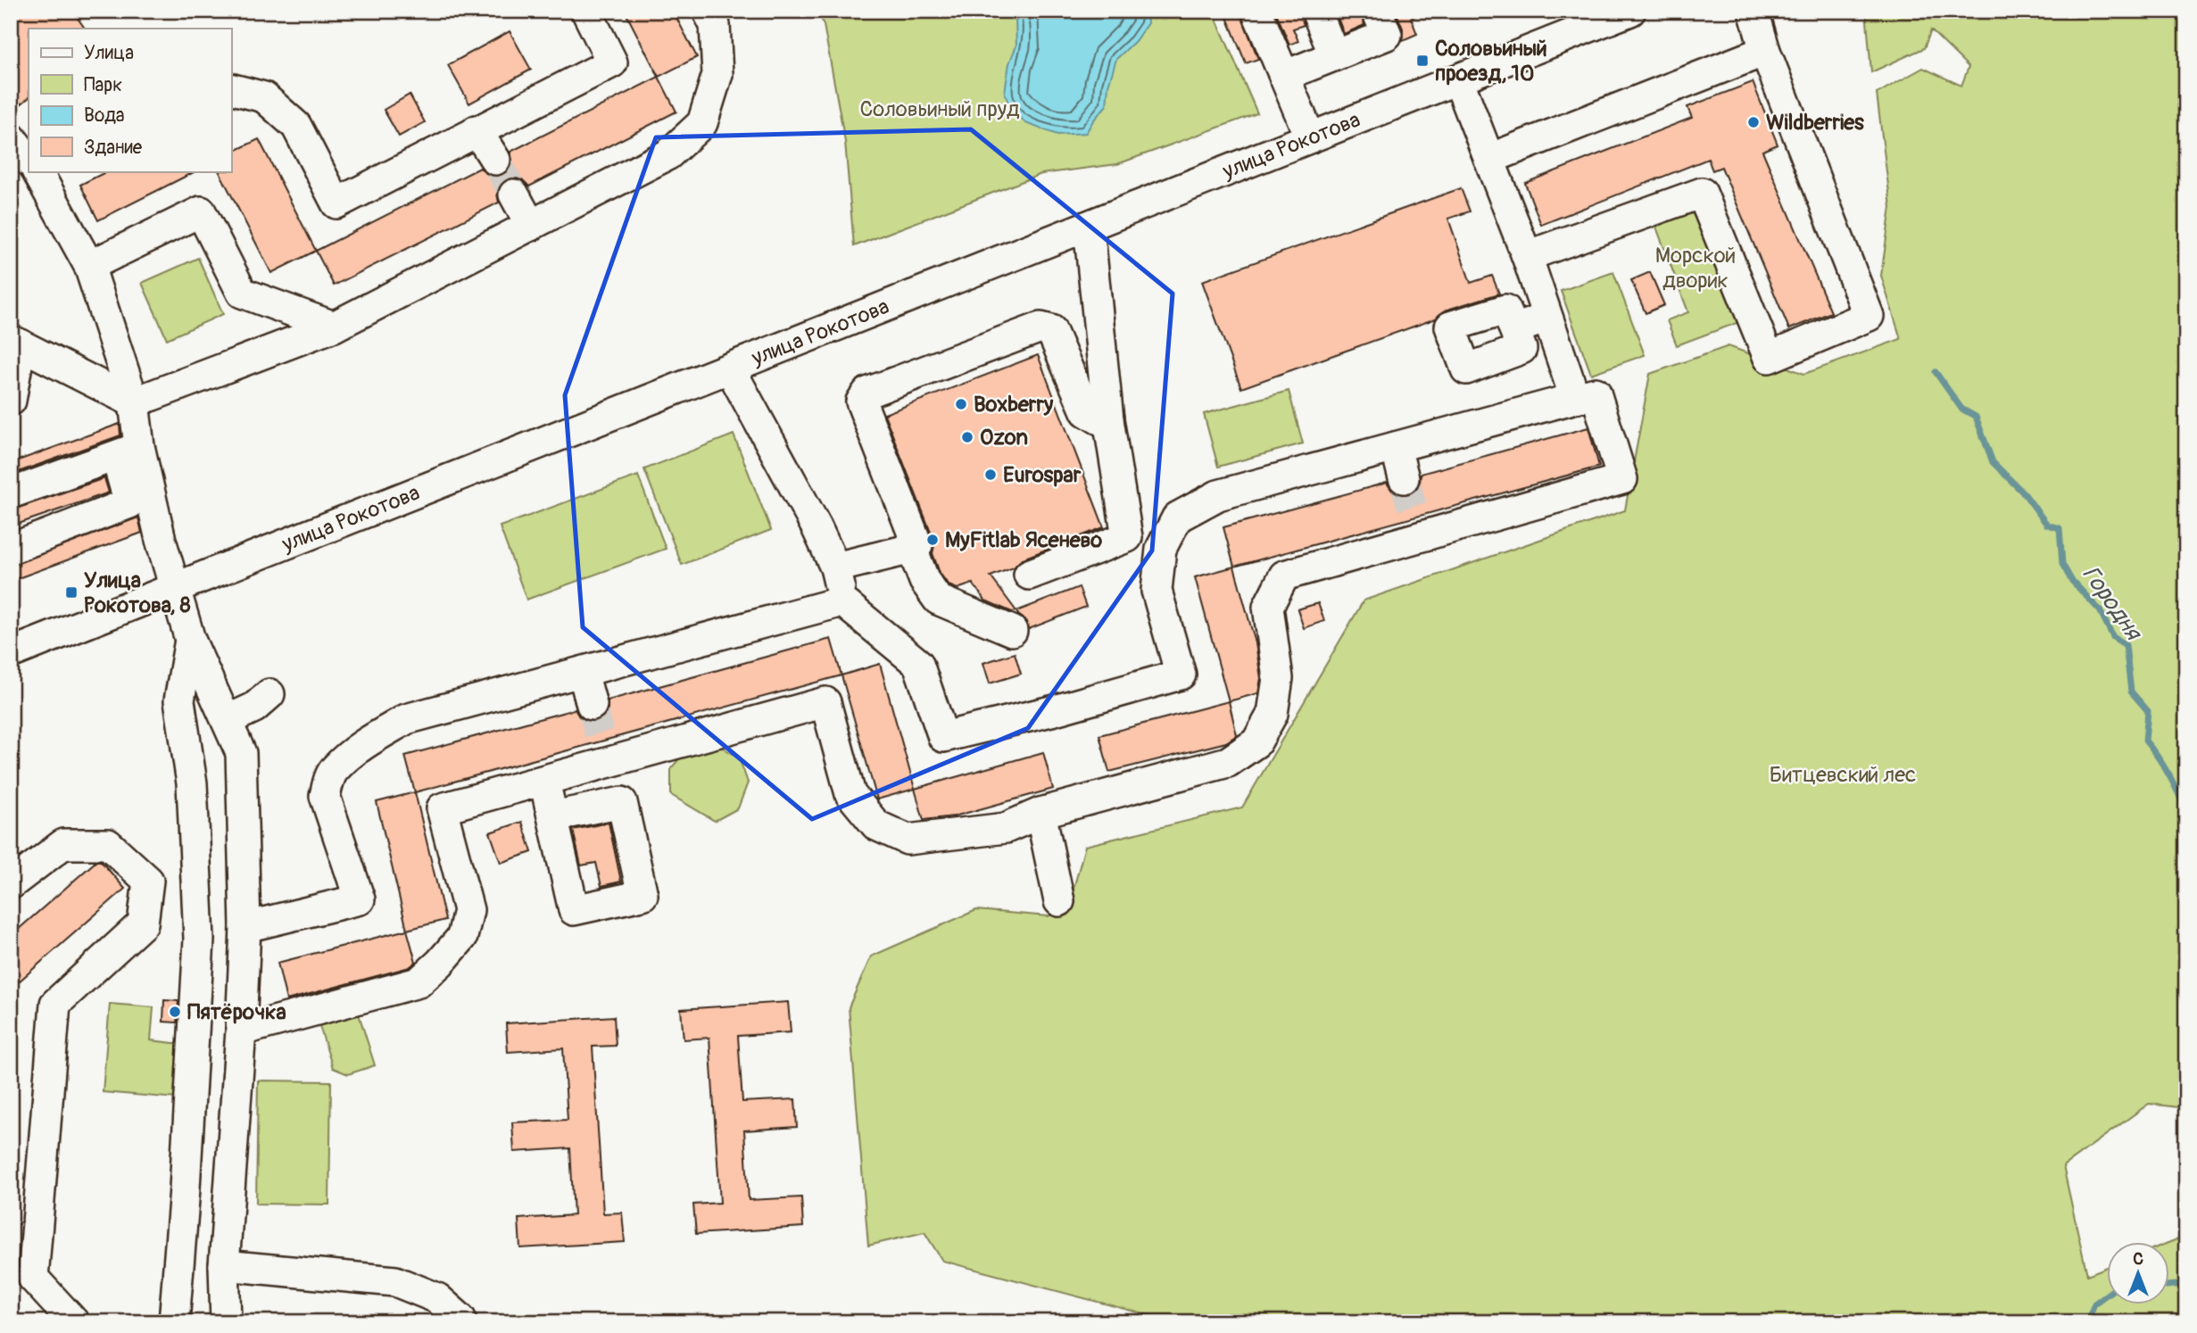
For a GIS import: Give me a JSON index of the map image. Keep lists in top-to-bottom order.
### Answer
{
  "streets": {
    "street": ["улица Рокотова"]
  },
  "water": ["Городня"],
  "parks": ["Соловьиный пруд", "Морской дворик", "Битцевский лес"],
  "places": {
    "transit": ["Соловьиный проезд, 10", "Улица Рокотова, 8"],
    "other": [
      "Wildberries",
      "Boxberry",
      "Ozon",
      "Eurospar",
      "MyFitlab Ясенево",
      "Пятёрочка"
    ]
  },
  "legend": [
    "Улица",
    "Парк",
    "Вода",
    "Здание"
  ],
  "north": "top"
}
